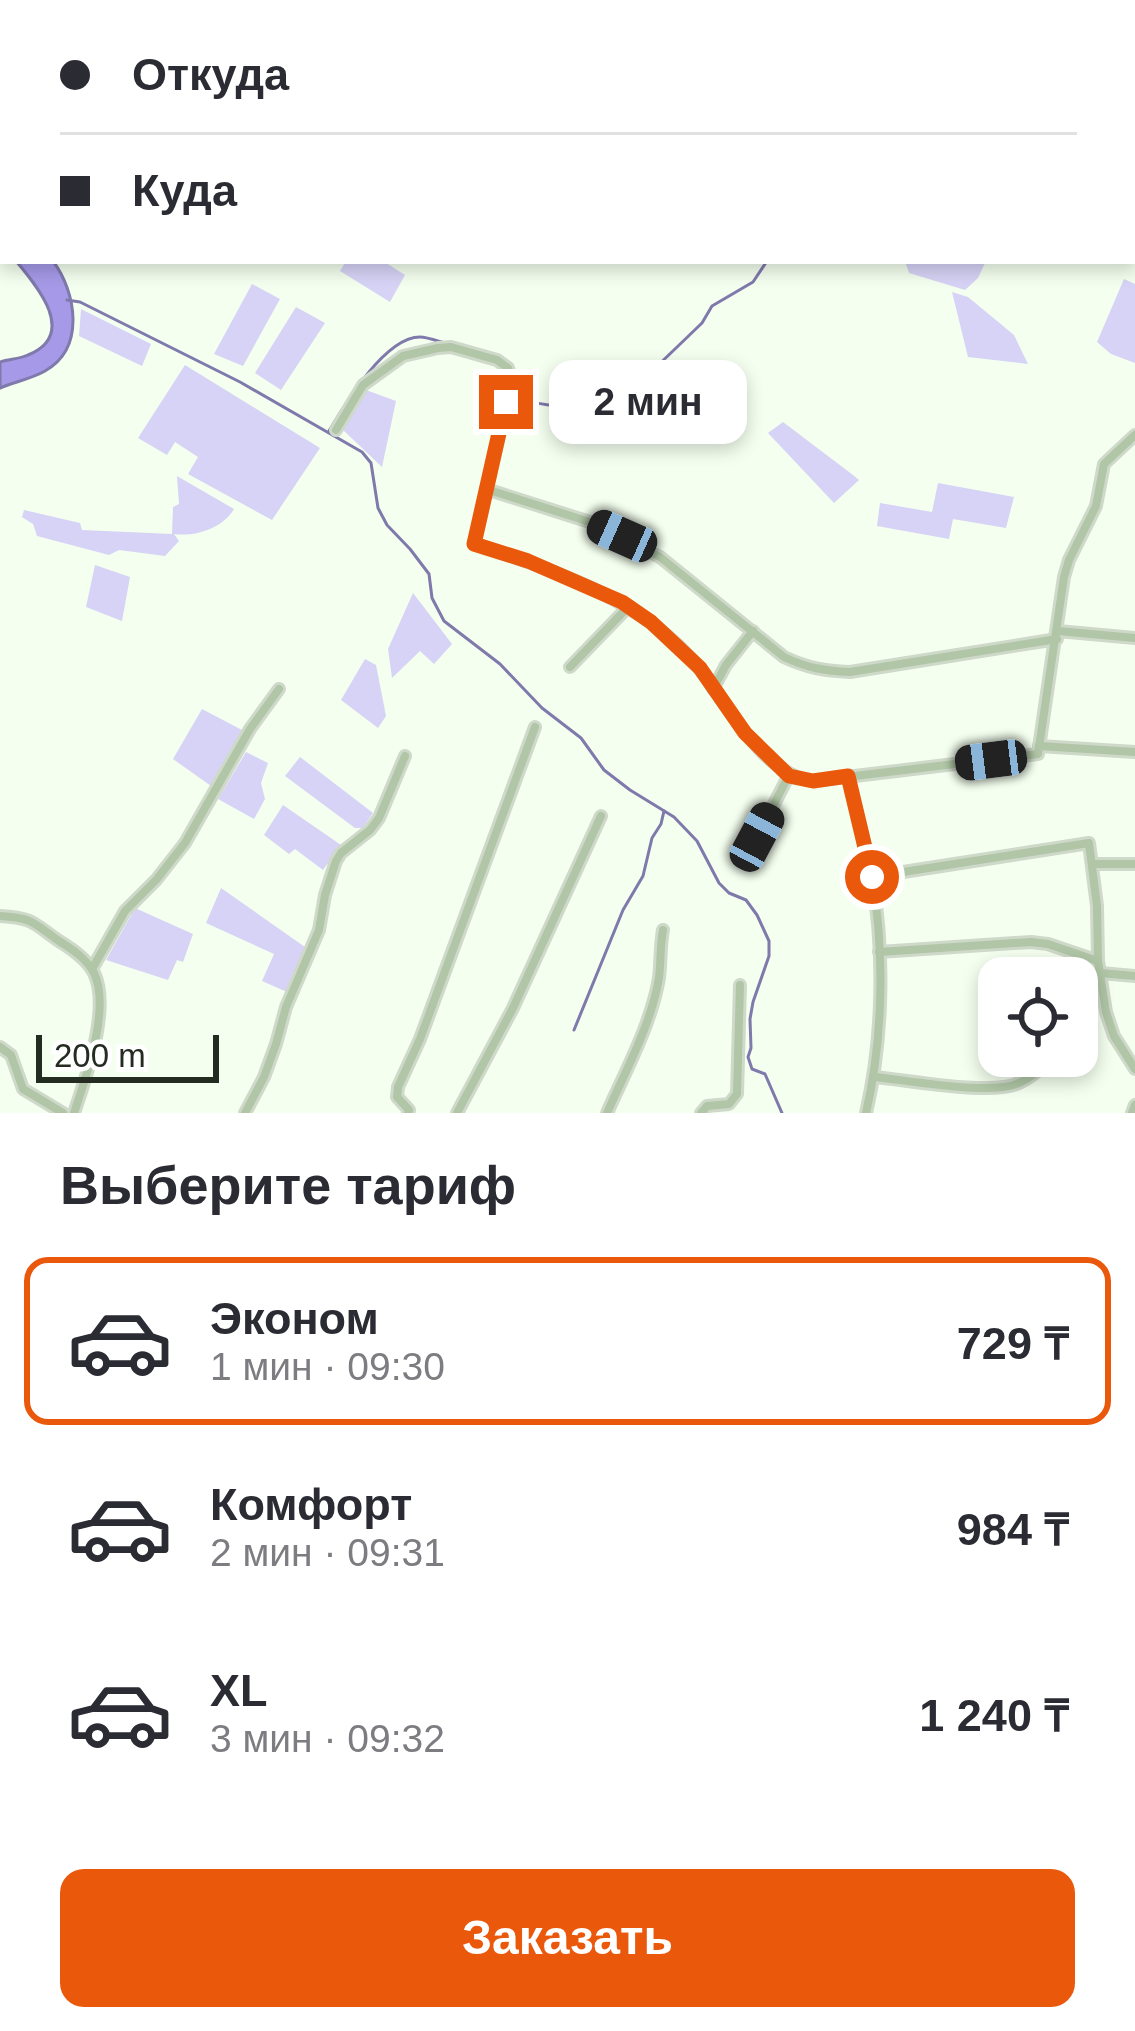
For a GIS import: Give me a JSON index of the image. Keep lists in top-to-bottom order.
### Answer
{
  "scale_bar": "200 m",
  "page": {
    "banner": ["Откуда", "Куда"],
    "bubble": "2 мин",
    "scale": "200 m",
    "heading": "Выберите тариф",
    "list": [
      {
        "name": "Эконом",
        "note": "1 мин · 09:30",
        "value": "729 ₸"
      },
      {
        "name": "Комфорт",
        "note": "2 мин · 09:31",
        "value": "984 ₸"
      },
      {
        "name": "XL",
        "note": "3 мин · 09:32",
        "value": "1 240 ₸"
      }
    ],
    "buttons": "Заказать"
  }
}
